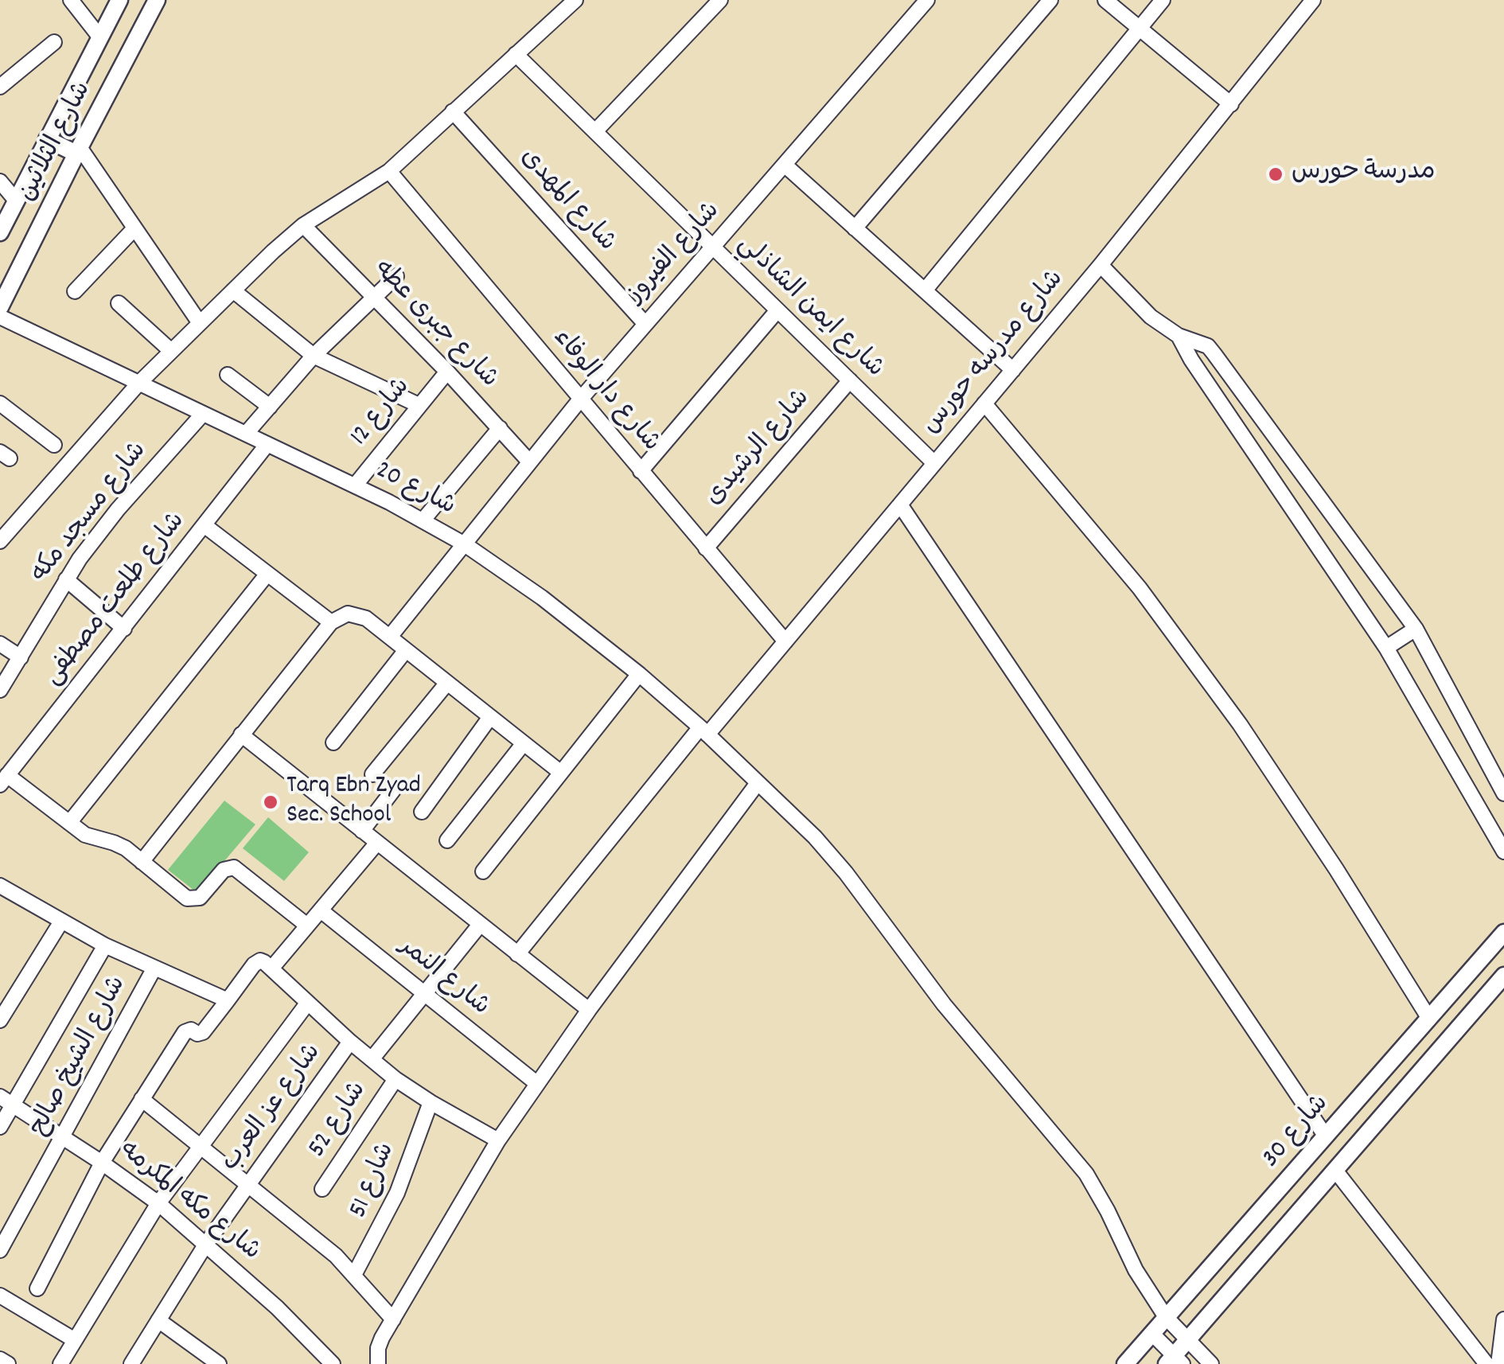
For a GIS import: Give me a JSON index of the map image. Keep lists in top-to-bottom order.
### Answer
{
  "streets": {
    "street": [
      "شارع الثلاثين",
      "شارع المهدى",
      "شارع الفيروز",
      "شارع ايمن الشاذلي",
      "شارع جبرى عطه",
      "شارع مدرسه حورس",
      "شارع دار الوفاء",
      "شارع 12",
      "شارع الرشيدى",
      "شارع 20",
      "شارع مسجد مكه",
      "شارع طلعت مصطفى",
      "شارع النمر",
      "شارع الشيخ صالح",
      "شارع عز العرب",
      "شارع 52",
      "شارع 30",
      "شارع 51",
      "شارع مكه المكرمه"
    ]
  },
  "crossings": [
    ["شارع المهدى", "شارع الفيروز"],
    ["شارع الفيروز", "شارع ايمن الشاذلي"],
    ["شارع الفيروز", "شارع جبرى عطه"],
    ["شارع الفيروز", "شارع دار الوفاء"],
    ["شارع الفيروز", "شارع 20"],
    ["شارع ايمن الشاذلي", "شارع مدرسه حورس"],
    ["شارع ايمن الشاذلي", "شارع الرشيدى"],
    ["شارع جبرى عطه", "شارع 12"],
    ["شارع مدرسه حورس", "شارع دار الوفاء"],
    ["شارع مدرسه حورس", "شارع 20"],
    ["شارع دار الوفاء", "شارع الرشيدى"],
    ["شارع 12", "شارع 20"],
    ["شارع 20", "شارع مسجد مكه"],
    ["شارع 20", "شارع طلعت مصطفى"],
    ["شارع 20", "شارع 30"],
    ["شارع الشيخ صالح", "شارع مكه المكرمه"],
    ["شارع عز العرب", "شارع مكه المكرمه"]
  ],
  "places": ["مدرسة حورس", "Tarq Ebn Zyad Sec. School"]
}
